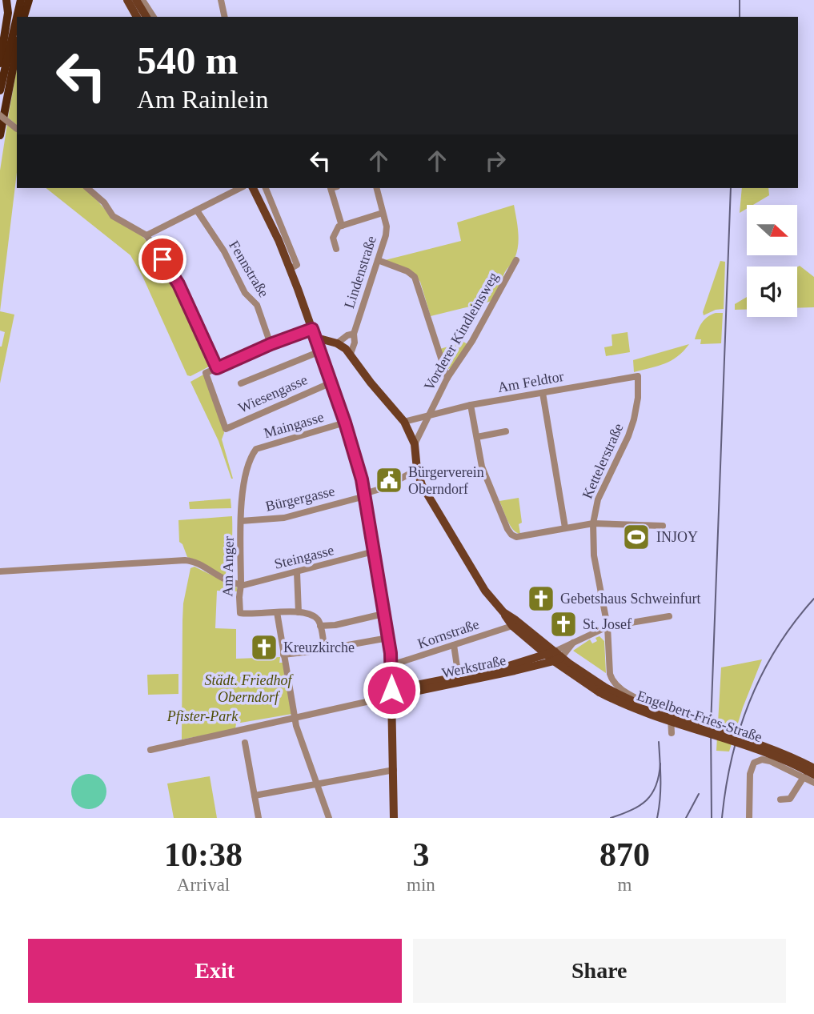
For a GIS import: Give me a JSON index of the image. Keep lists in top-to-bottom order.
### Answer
{
  "streets": {
    "main road": ["Werkstraße", "Engelbert-Fries-Straße"],
    "street": [
      "Fennstraße",
      "Lindenstraße",
      "Vorderer Kindleinsweg",
      "Am Feldtor",
      "Wiesengasse",
      "Maingasse",
      "Kettelerstraße",
      "Bürgergasse",
      "Steingasse",
      "Am Anger",
      "Kornstraße"
    ]
  },
  "crossings": [
    ["Vorderer Kindleinsweg", "Am Feldtor"],
    ["Am Feldtor", "Kettelerstraße"],
    ["Maingasse", "Bürgergasse"],
    ["Maingasse", "Am Anger"],
    ["Bürgergasse", "Am Anger"],
    ["Steingasse", "Am Anger"],
    ["Kornstraße", "Engelbert-Fries-Straße"],
    ["Werkstraße", "Engelbert-Fries-Straße"]
  ],
  "parks": ["Städt. Friedhof Oberndorf", "Pfister-Park"],
  "places": {
    "public building": ["Bürgerverein Oberndorf"],
    "sports": ["INJOY"],
    "church": ["Gebetshaus Schweinfurt", "St. Josef", "Kreuzkirche"]
  },
  "north": "right",
  "page": {
    "turn": ["540 m", "Am Rainlein"],
    "eta": [
      "10:38",
      "Arrival",
      "3",
      "min",
      "870",
      "m"
    ],
    "buttons": ["Exit", "Share"]
  }
}
